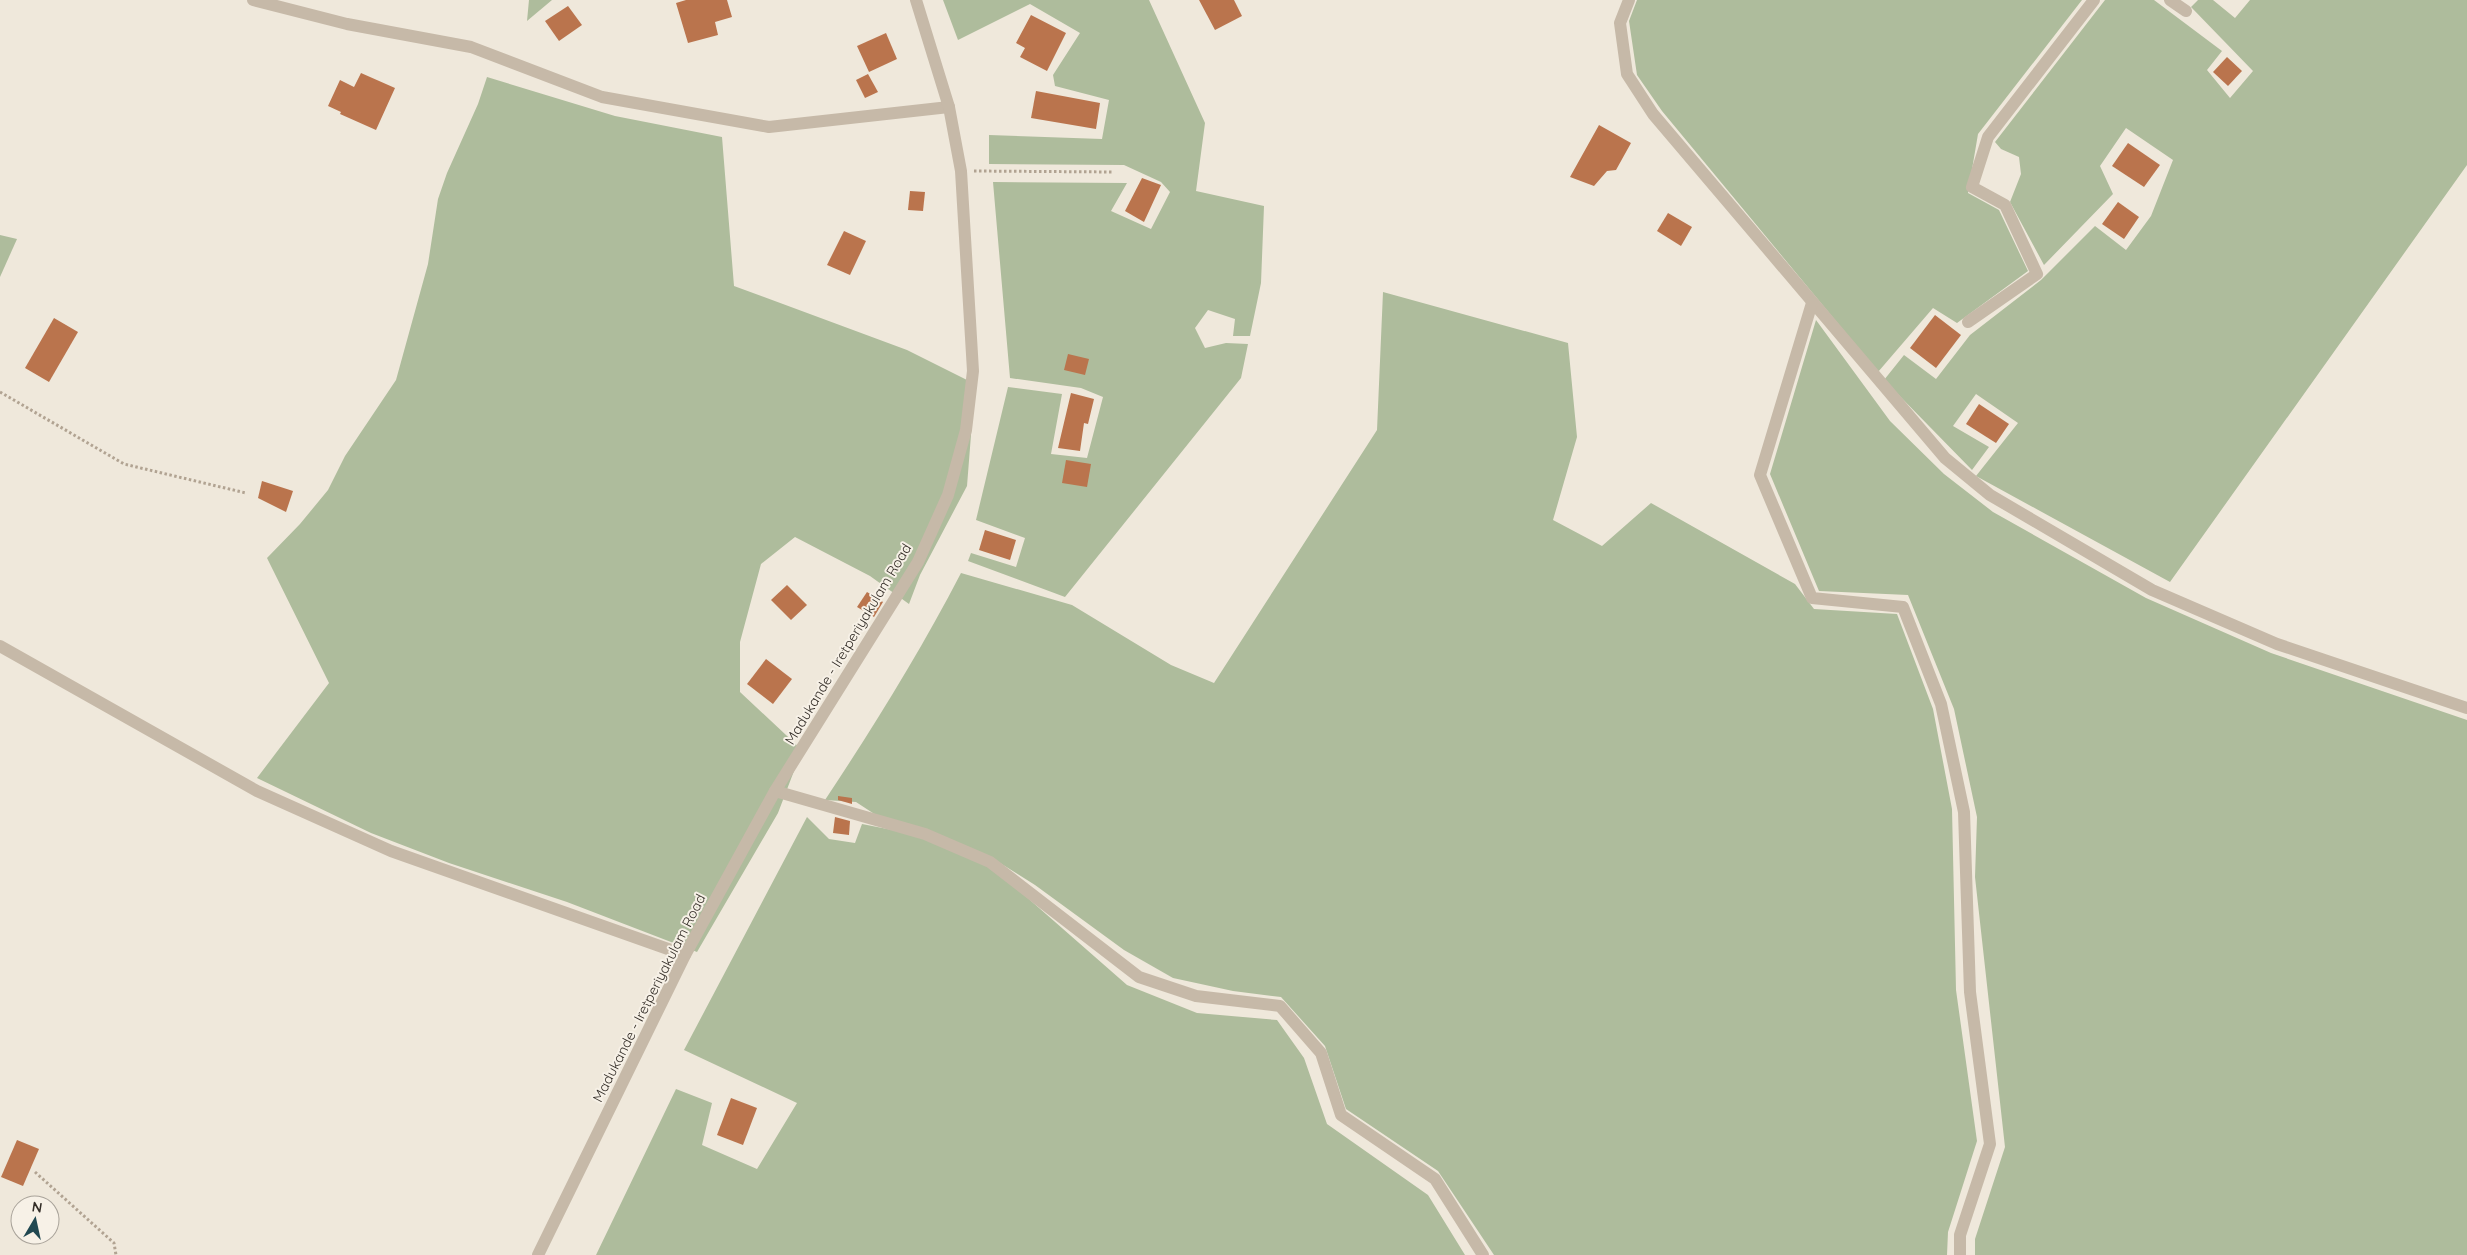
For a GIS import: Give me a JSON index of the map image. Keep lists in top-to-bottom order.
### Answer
{
  "streets": {
    "street": ["Madukande - Iretperiyakulam Road"]
  },
  "north": "top"
}
